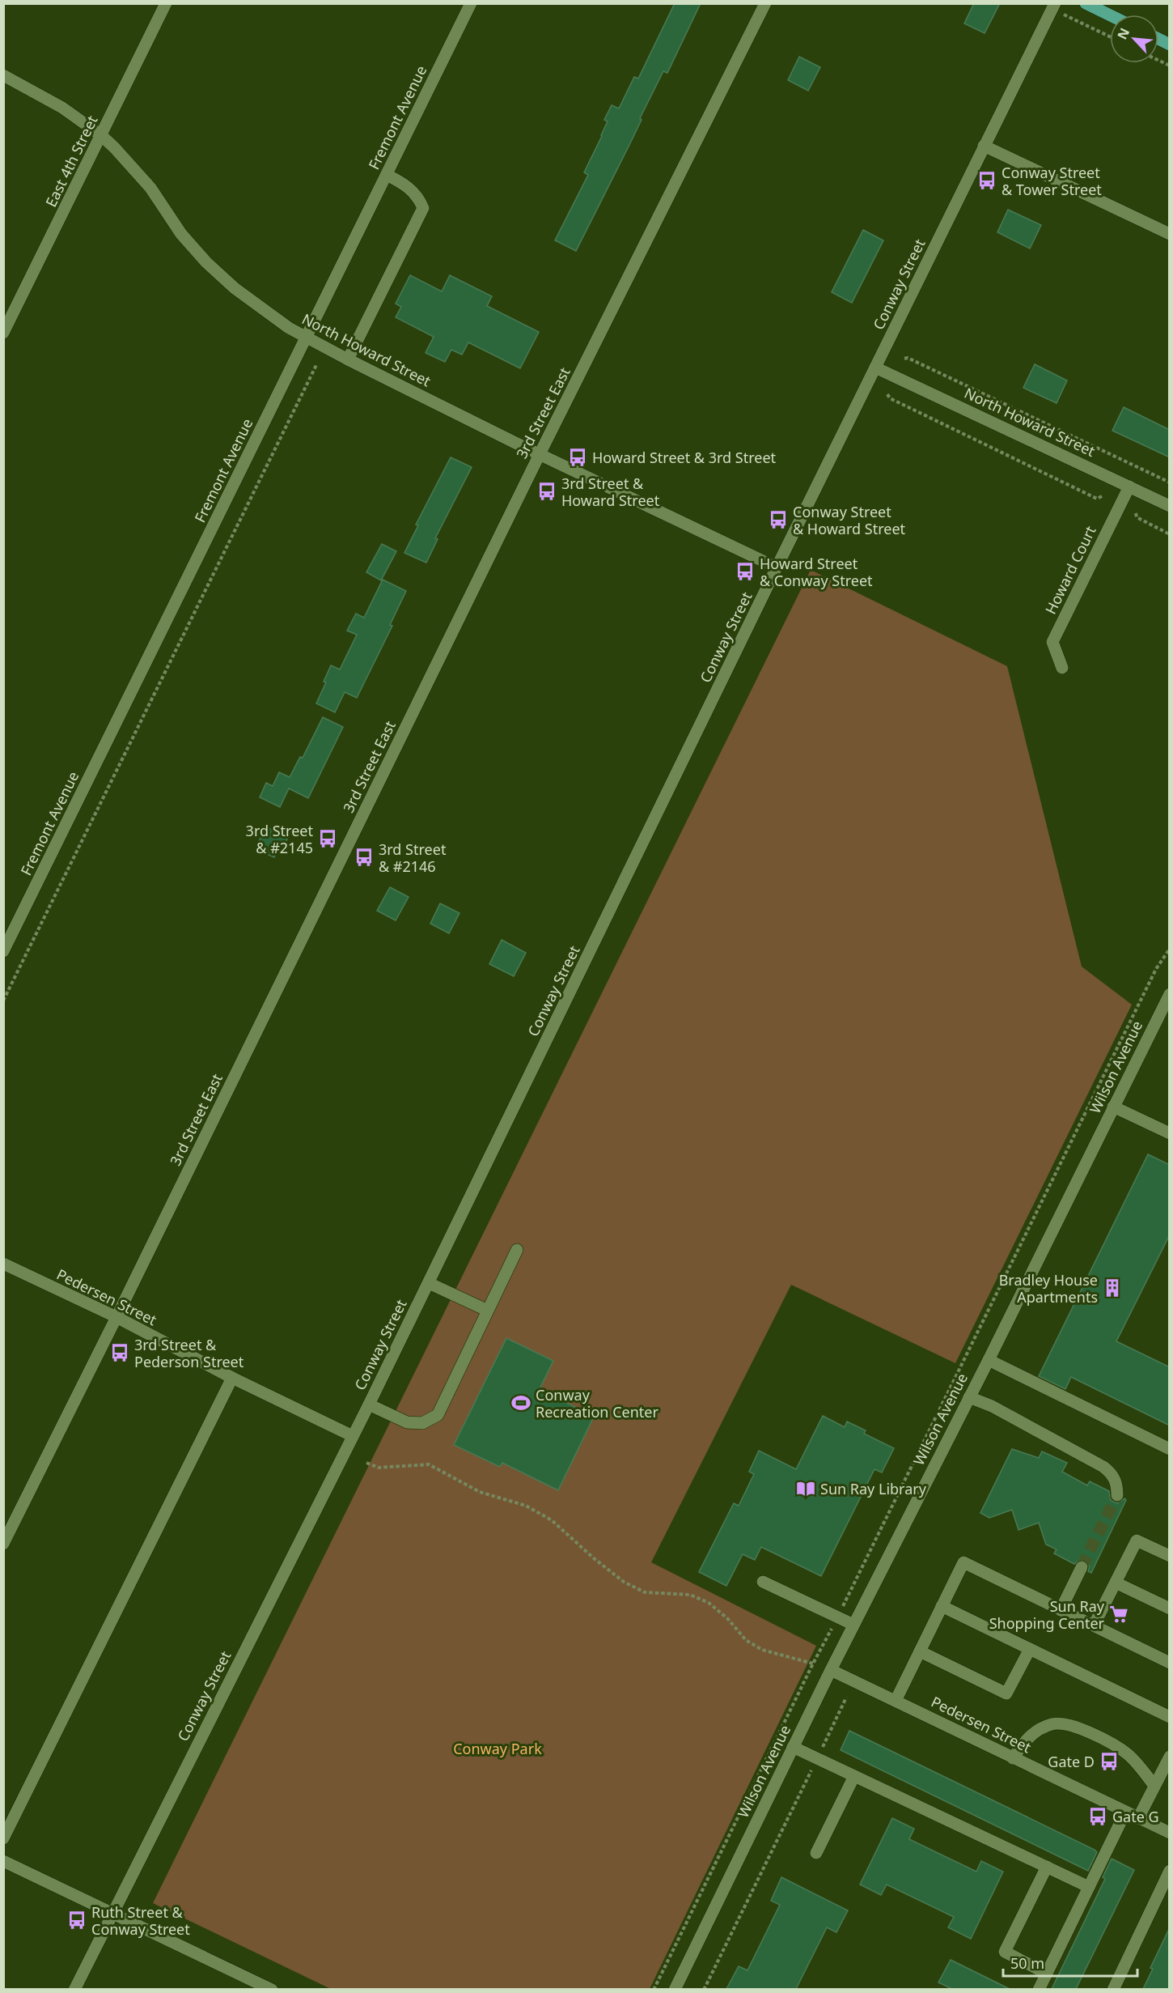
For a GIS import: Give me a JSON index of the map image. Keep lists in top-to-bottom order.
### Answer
{
  "streets": {
    "street": [
      "Fremont Avenue",
      "East 4th Street",
      "Conway Street",
      "North Howard Street",
      "3rd Street East",
      "Howard Court",
      "Wilson Avenue",
      "Pedersen Street"
    ]
  },
  "crossings": [
    ["Fremont Avenue", "North Howard Street"],
    ["East 4th Street", "North Howard Street"],
    ["Conway Street", "North Howard Street"],
    ["Conway Street", "Pedersen Street"],
    ["North Howard Street", "3rd Street East"],
    ["North Howard Street", "Howard Court"],
    ["3rd Street East", "Pedersen Street"],
    ["Wilson Avenue", "Pedersen Street"]
  ],
  "parks": ["Conway Park"],
  "places": {
    "bus stop": [
      "Conway Street & Tower Street",
      "Howard Street & 3rd Street",
      "3rd Street & Howard Street",
      "Conway Street & Howard Street",
      "Howard Street & Conway Street",
      "3rd Street & #2145",
      "3rd Street & #2146",
      "3rd Street & Pederson Street",
      "Gate D",
      "Gate G",
      "Ruth Street & Conway Street"
    ],
    "building": ["Bradley House Apartments"],
    "sports": ["Conway Recreation Center"],
    "library": ["Sun Ray Library"],
    "supermarket": ["Sun Ray Shopping Center"]
  },
  "scale_bar": "50 m",
  "north": "top left"
}
